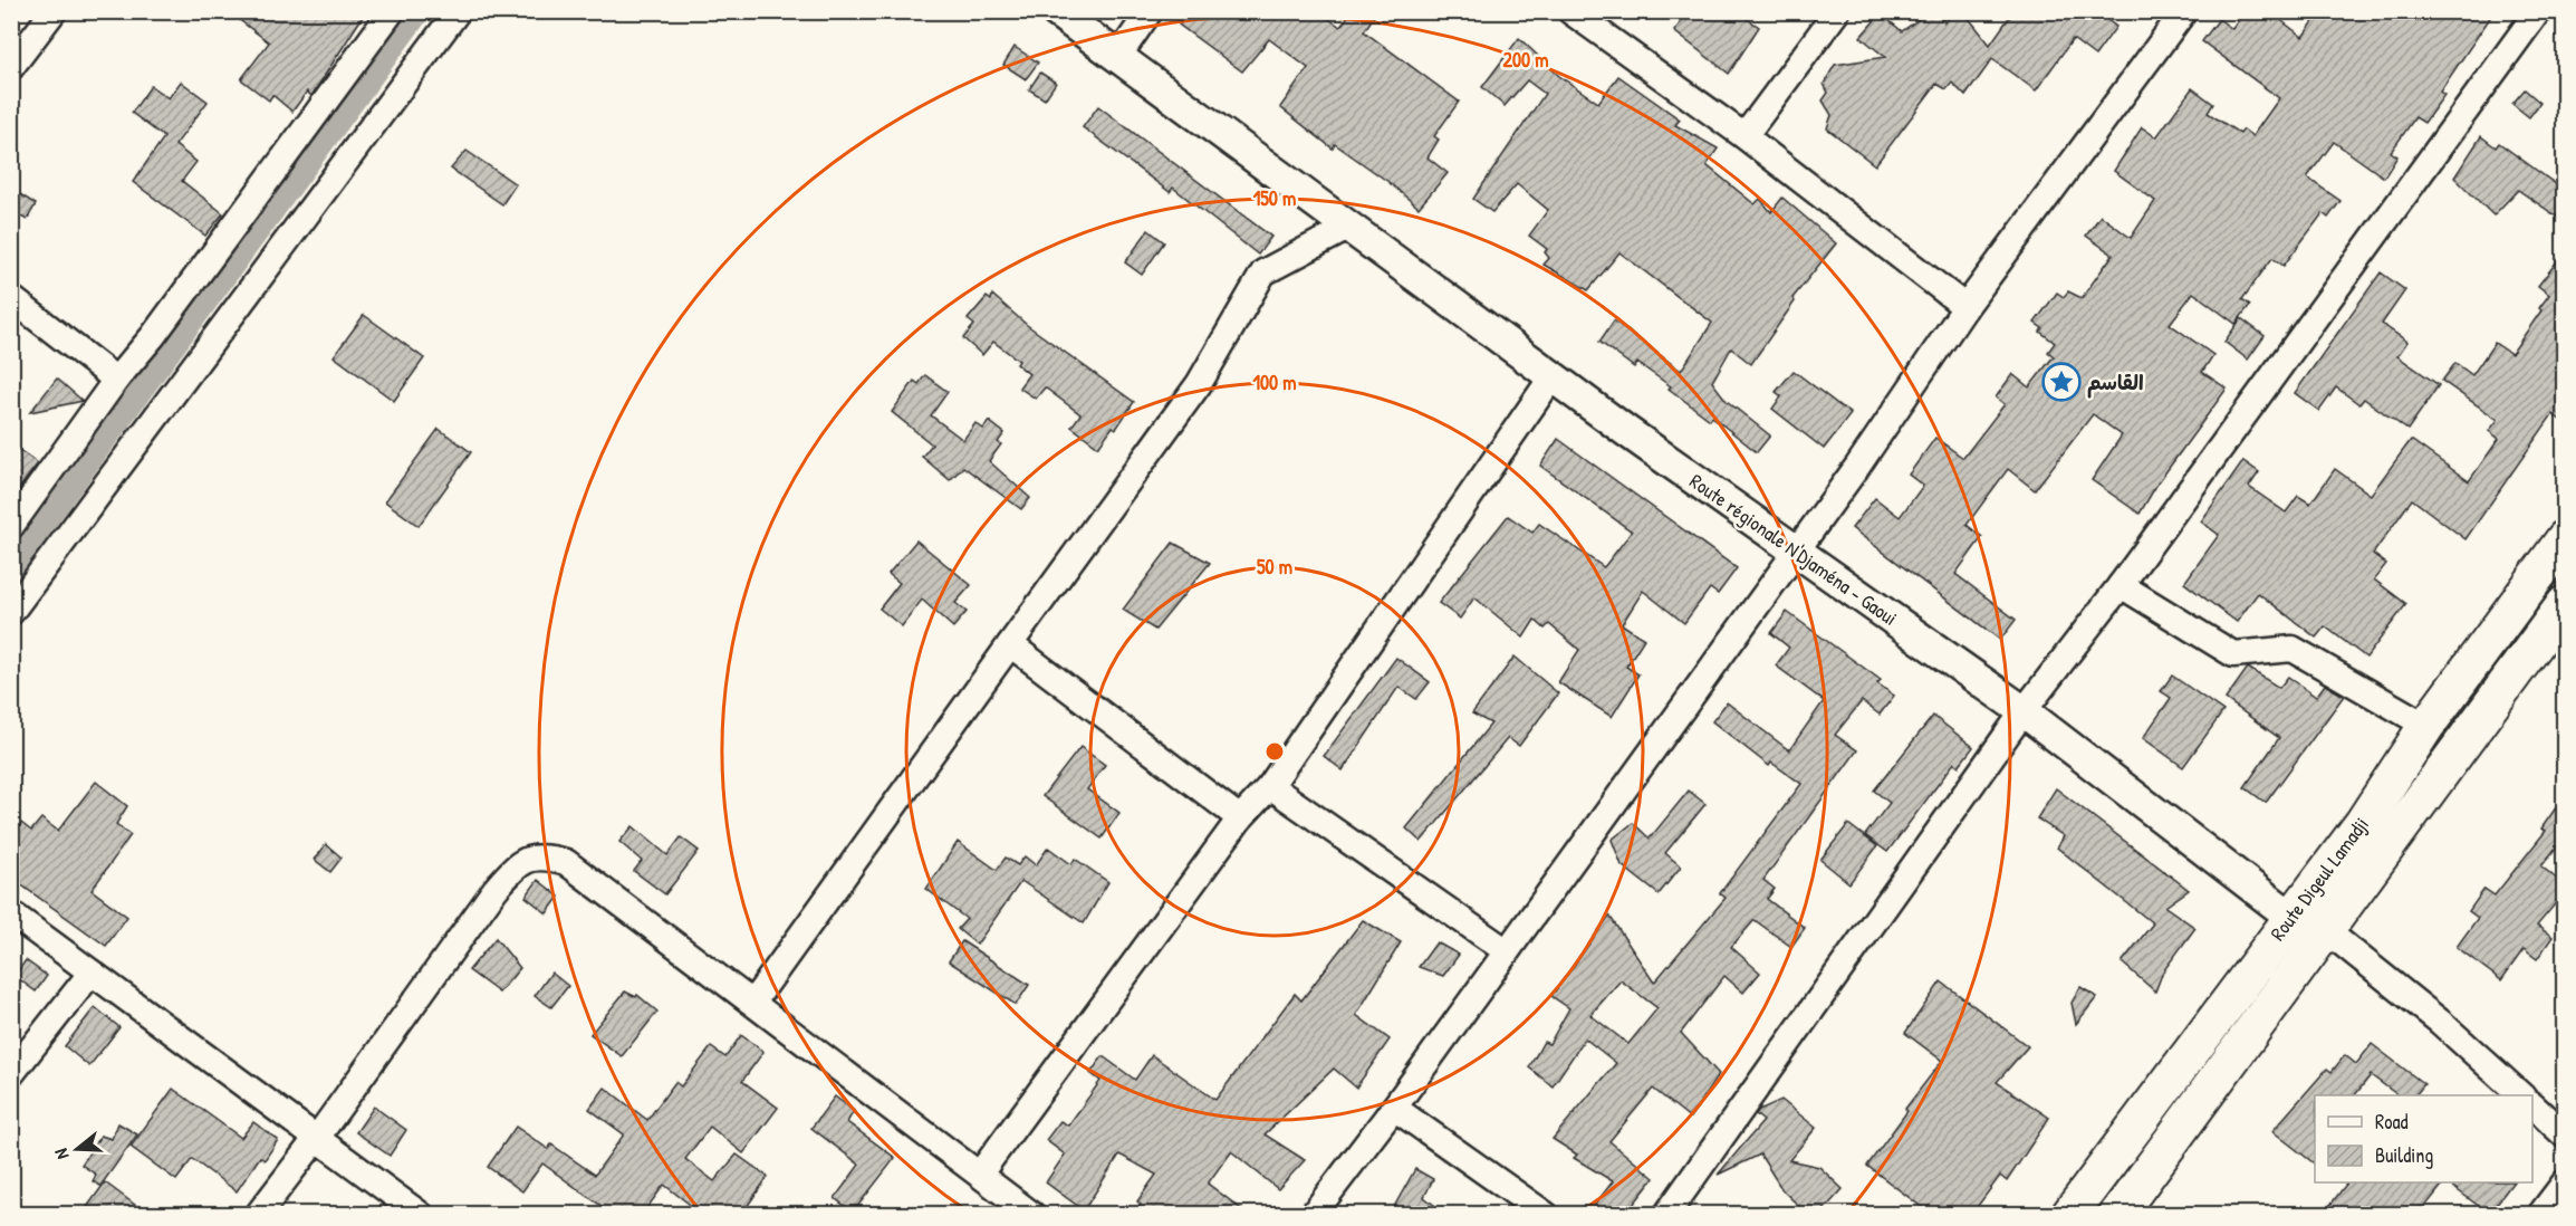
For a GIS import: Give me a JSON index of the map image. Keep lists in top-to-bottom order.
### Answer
{
  "streets": {
    "main road": ["Route Digeul Lamadji"],
    "street": ["Route régionale N'Djaména - Gaoui"]
  },
  "crossings": [
    ["Route régionale N'Djaména - Gaoui", "Route Digeul Lamadji"]
  ],
  "places": {
    "place": ["القاسم"]
  },
  "legend": ["Road", "Building"],
  "north": "left",
  "rings": [
    "200 m",
    "150 m",
    "100 m",
    "50 m"
  ]
}
